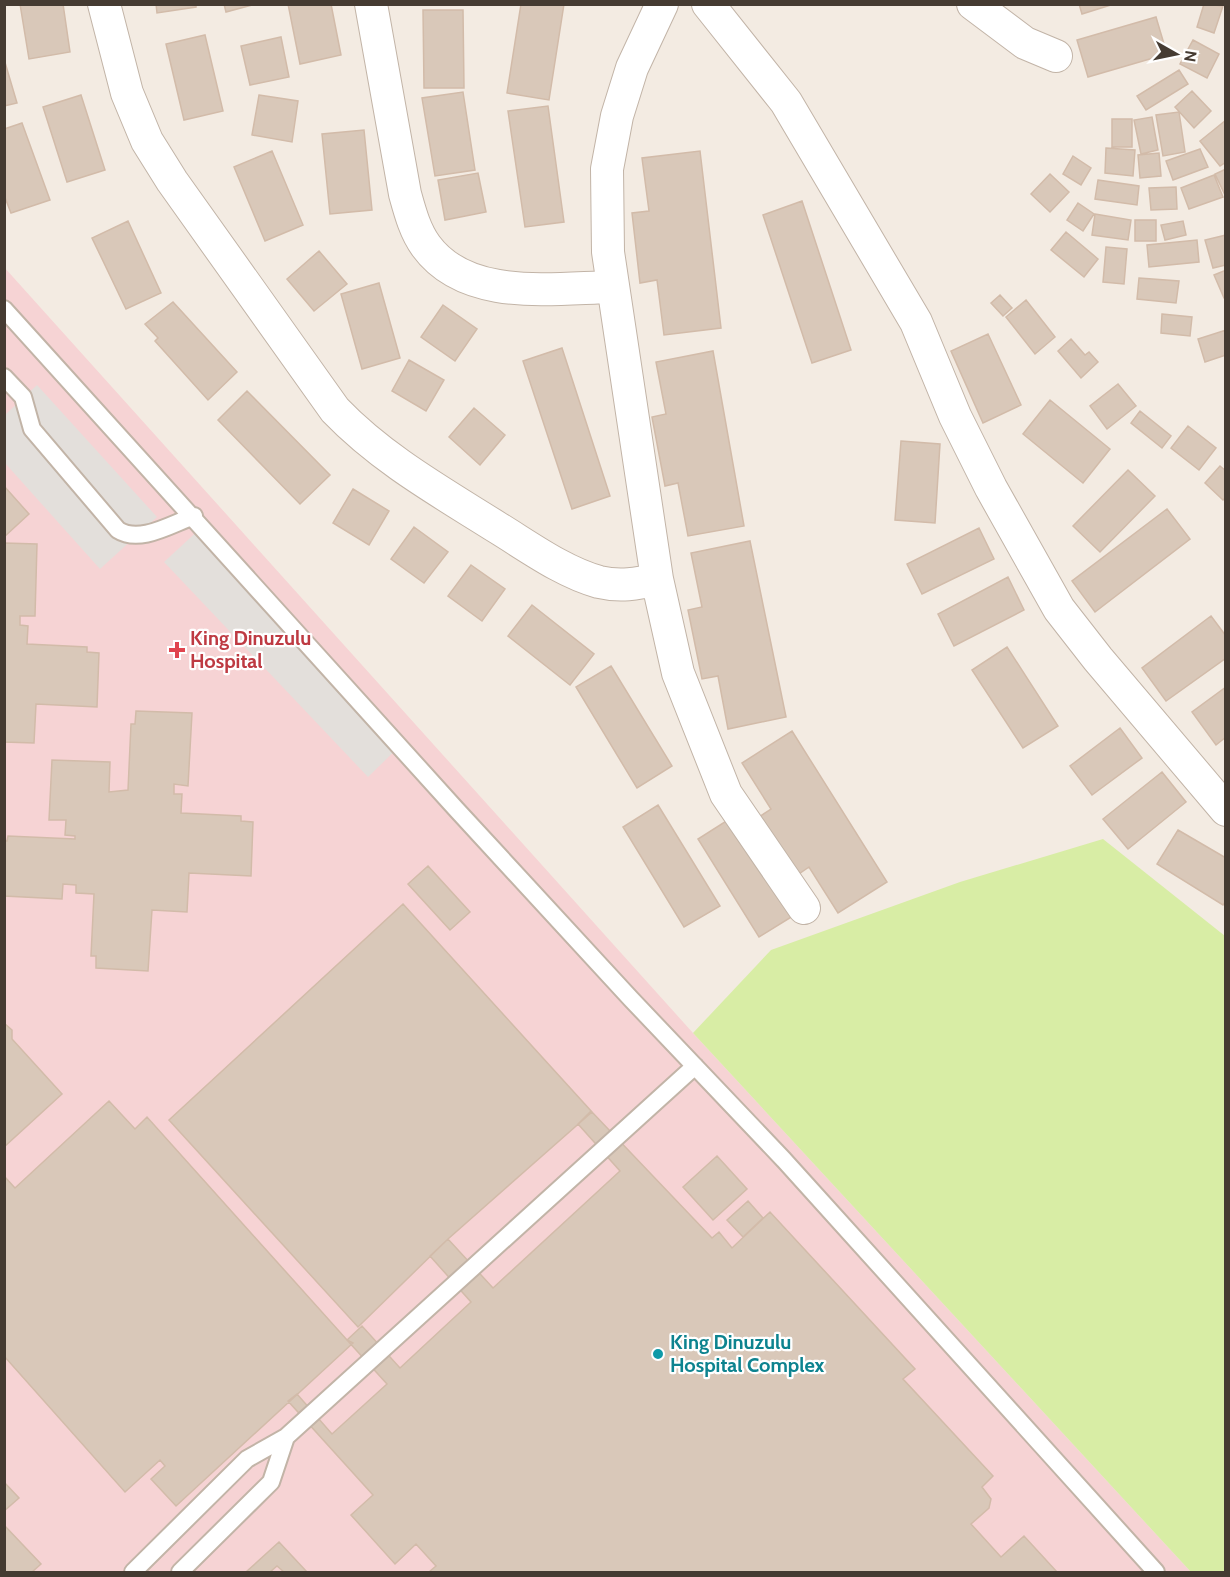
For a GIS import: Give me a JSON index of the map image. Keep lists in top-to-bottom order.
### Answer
{
  "places": {
    "health": ["King Dinuzulu Hospital"],
    "other": ["King Dinuzulu Hospital Complex"]
  },
  "north": "right"
}
